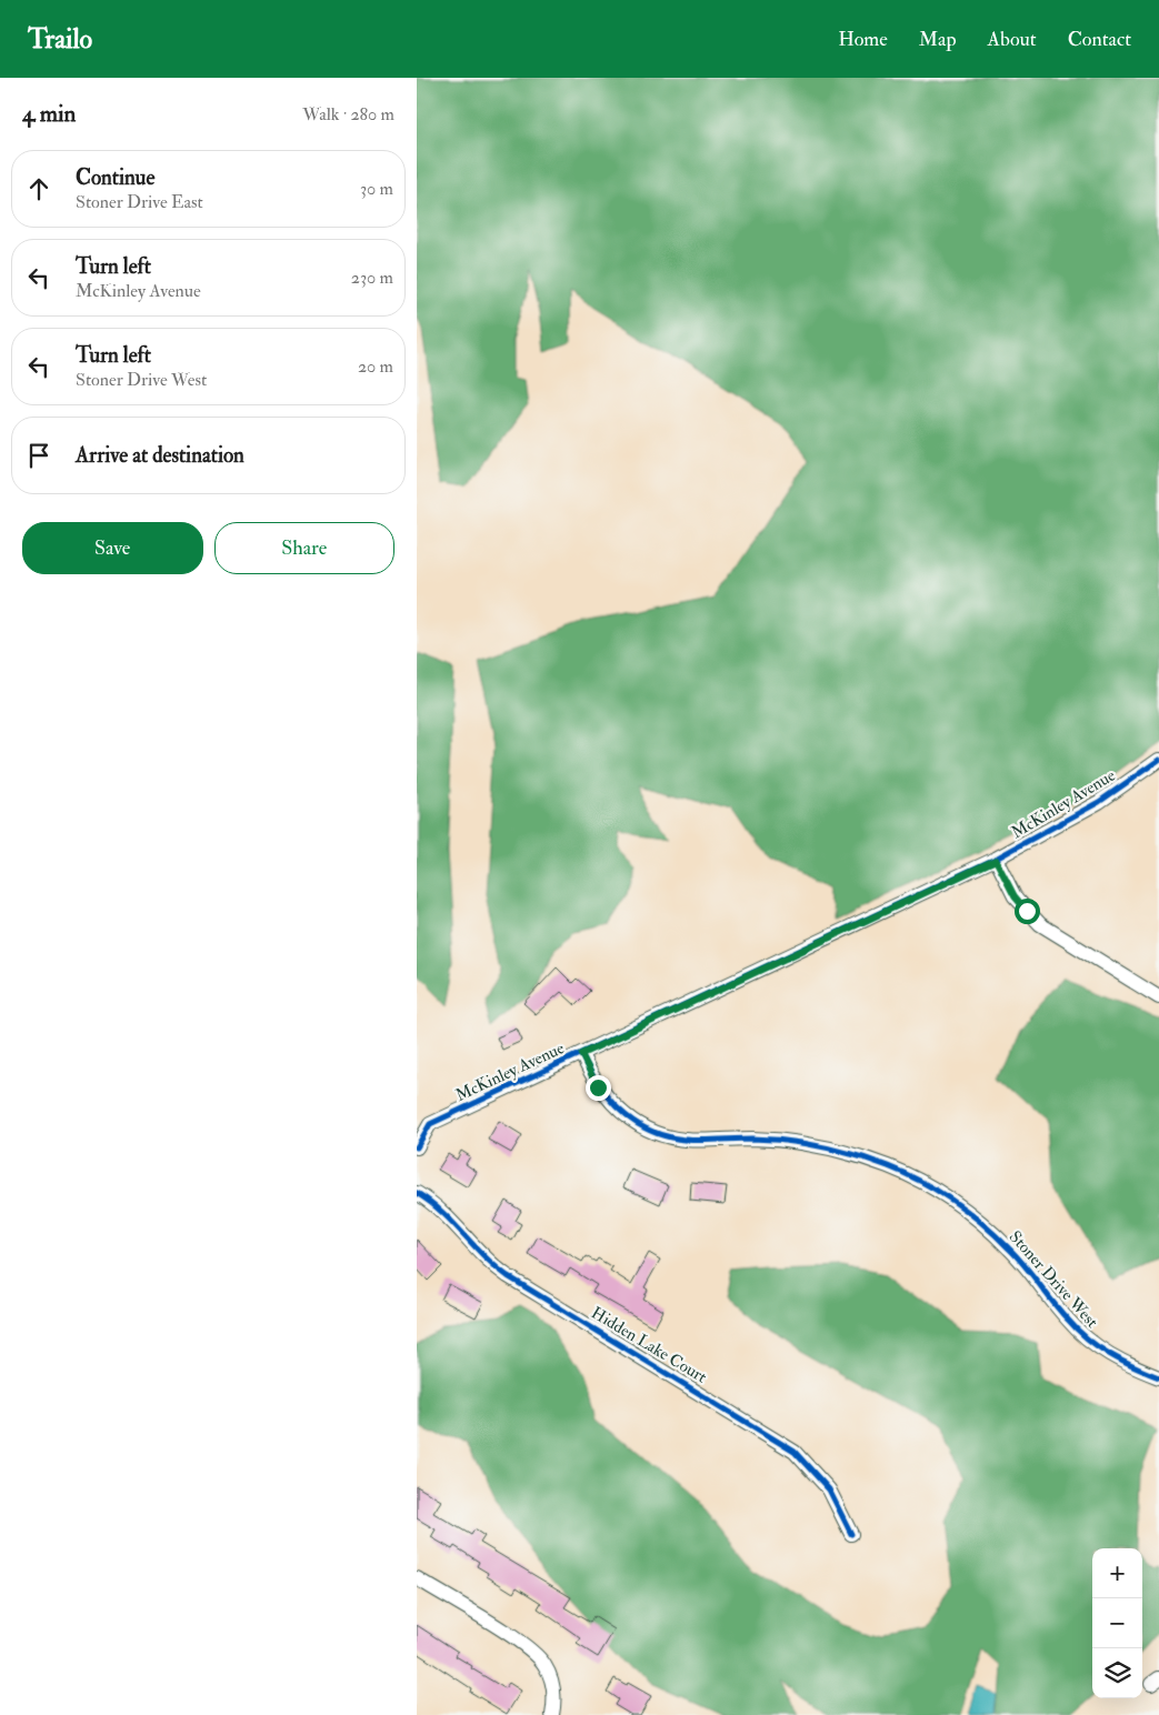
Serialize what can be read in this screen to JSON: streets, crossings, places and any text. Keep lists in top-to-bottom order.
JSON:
{
  "streets": {
    "street": ["McKinley Avenue", "Stoner Drive West", "Hidden Lake Court"]
  },
  "crossings": [
    ["McKinley Avenue", "Stoner Drive West"]
  ],
  "page": {
    "header": "Trailo",
    "nav": [
      "Home",
      "Map",
      "About",
      "Contact"
    ],
    "heading": ["4 min", "Walk · 280 m"],
    "list": [
      ["Continue", "Stoner Drive East", "30 m"],
      ["Turn left", "McKinley Avenue", "230 m"],
      ["Turn left", "Stoner Drive West", "20 m"],
      "Arrive at destination"
    ],
    "buttons": ["Save", "Share"],
    "map_buttons": ["+", "−"]
  }
}
